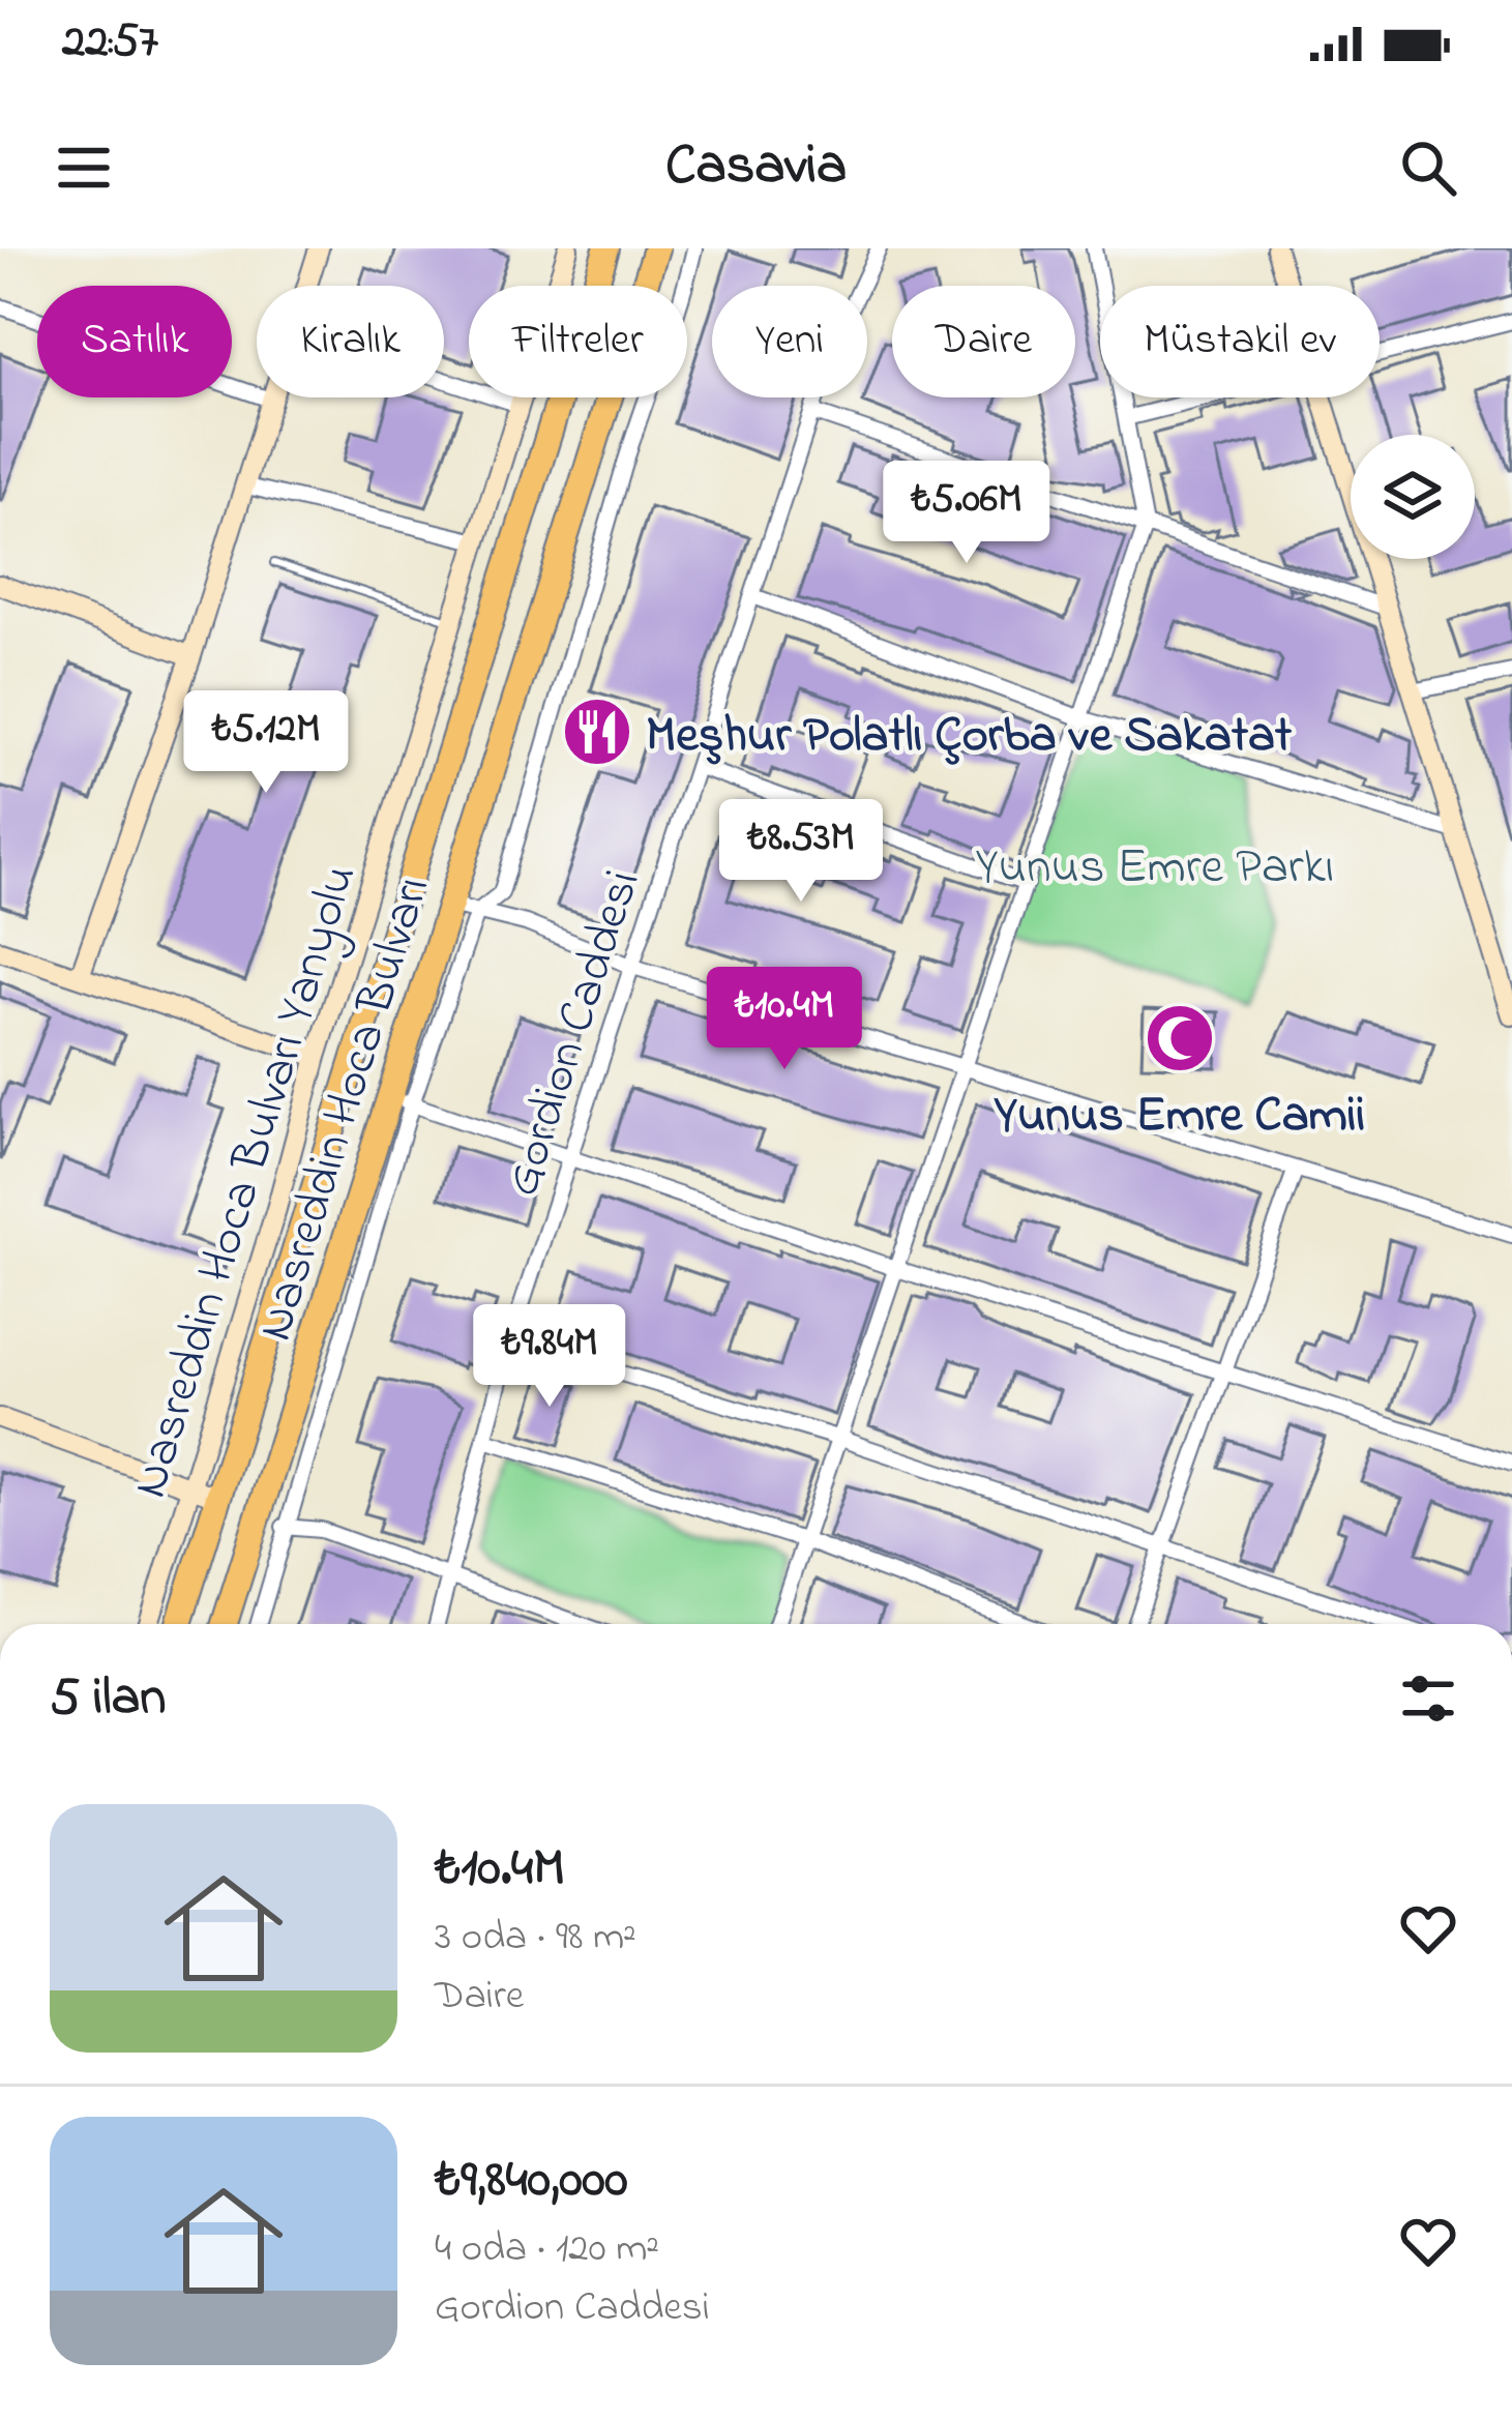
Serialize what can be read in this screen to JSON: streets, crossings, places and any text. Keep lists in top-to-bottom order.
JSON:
{
  "streets": {
    "highway": ["Nasreddin Hoca Bulvarı"],
    "street": ["Gordion Caddesi", "Nasreddin Hoca Bulvarı Yanyolu"]
  },
  "parks": ["Yunus Emre Parkı"],
  "places": {
    "restaurant": ["Meşhur Polatlı Çorba ve Sakatat"],
    "mosque": ["Yunus Emre Camii"]
  },
  "page": {
    "status": "22:57",
    "header": "Casavia",
    "chip": [
      "Satılık",
      "Kiralık",
      "Filtreler",
      "Yeni",
      "Daire",
      "Müstakil ev"
    ],
    "price": [
      "₺5.06M",
      "₺5.12M",
      "₺8.53M",
      "₺10.4M",
      "₺9.84M"
    ],
    "heading": "5 ilan",
    "list": [
      {
        "name": "₺10.4M",
        "note": "3 oda · 98 m² · Daire"
      },
      {
        "name": "₺9,840,000",
        "note": "4 oda · 120 m² · Gordion Caddesi"
      }
    ]
  }
}
